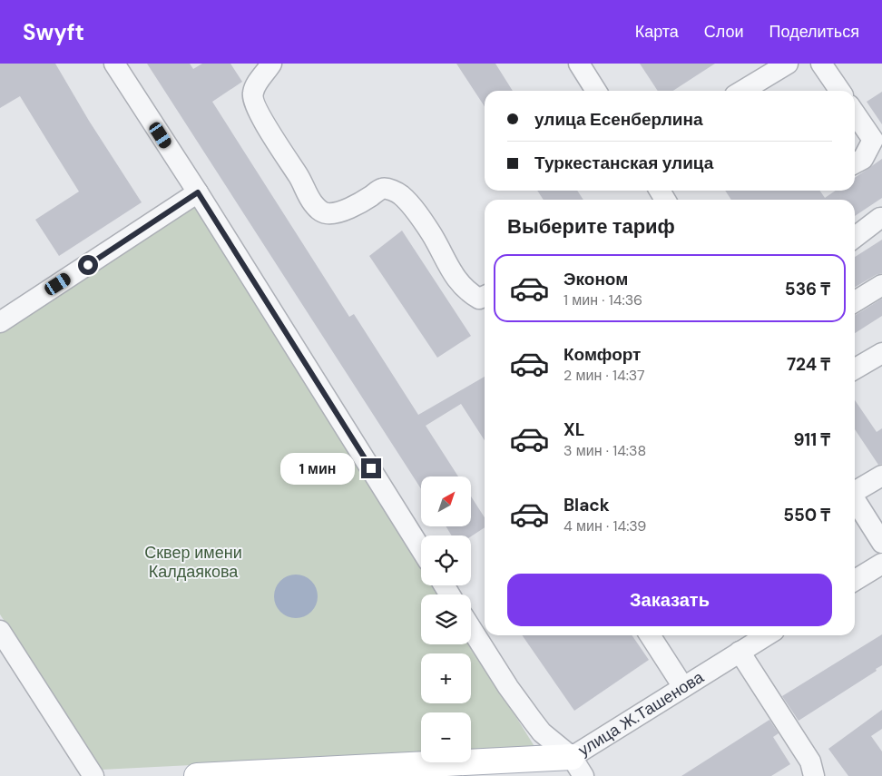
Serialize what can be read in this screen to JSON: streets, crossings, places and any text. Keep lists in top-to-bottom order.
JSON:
{
  "streets": {
    "main road": ["улица Ж.Ташенова"]
  },
  "parks": ["Сквер имени Калдаякова"],
  "north": "top right",
  "page": {
    "header": "Swyft",
    "nav": ["Карта", "Слои", "Поделиться"],
    "banner": ["улица Есенберлина", "Туркестанская улица"],
    "heading": "Выберите тариф",
    "list": [
      {
        "name": "Эконом",
        "note": "1 мин · 14:36",
        "value": "536 ₸"
      },
      {
        "name": "Комфорт",
        "note": "2 мин · 14:37",
        "value": "724 ₸"
      },
      {
        "name": "XL",
        "note": "3 мин · 14:38",
        "value": "911 ₸"
      },
      {
        "name": "Black",
        "note": "4 мин · 14:39",
        "value": "550 ₸"
      }
    ],
    "bubble": "1 мин",
    "map_buttons": ["+", "−"],
    "buttons": "Заказать"
  }
}
